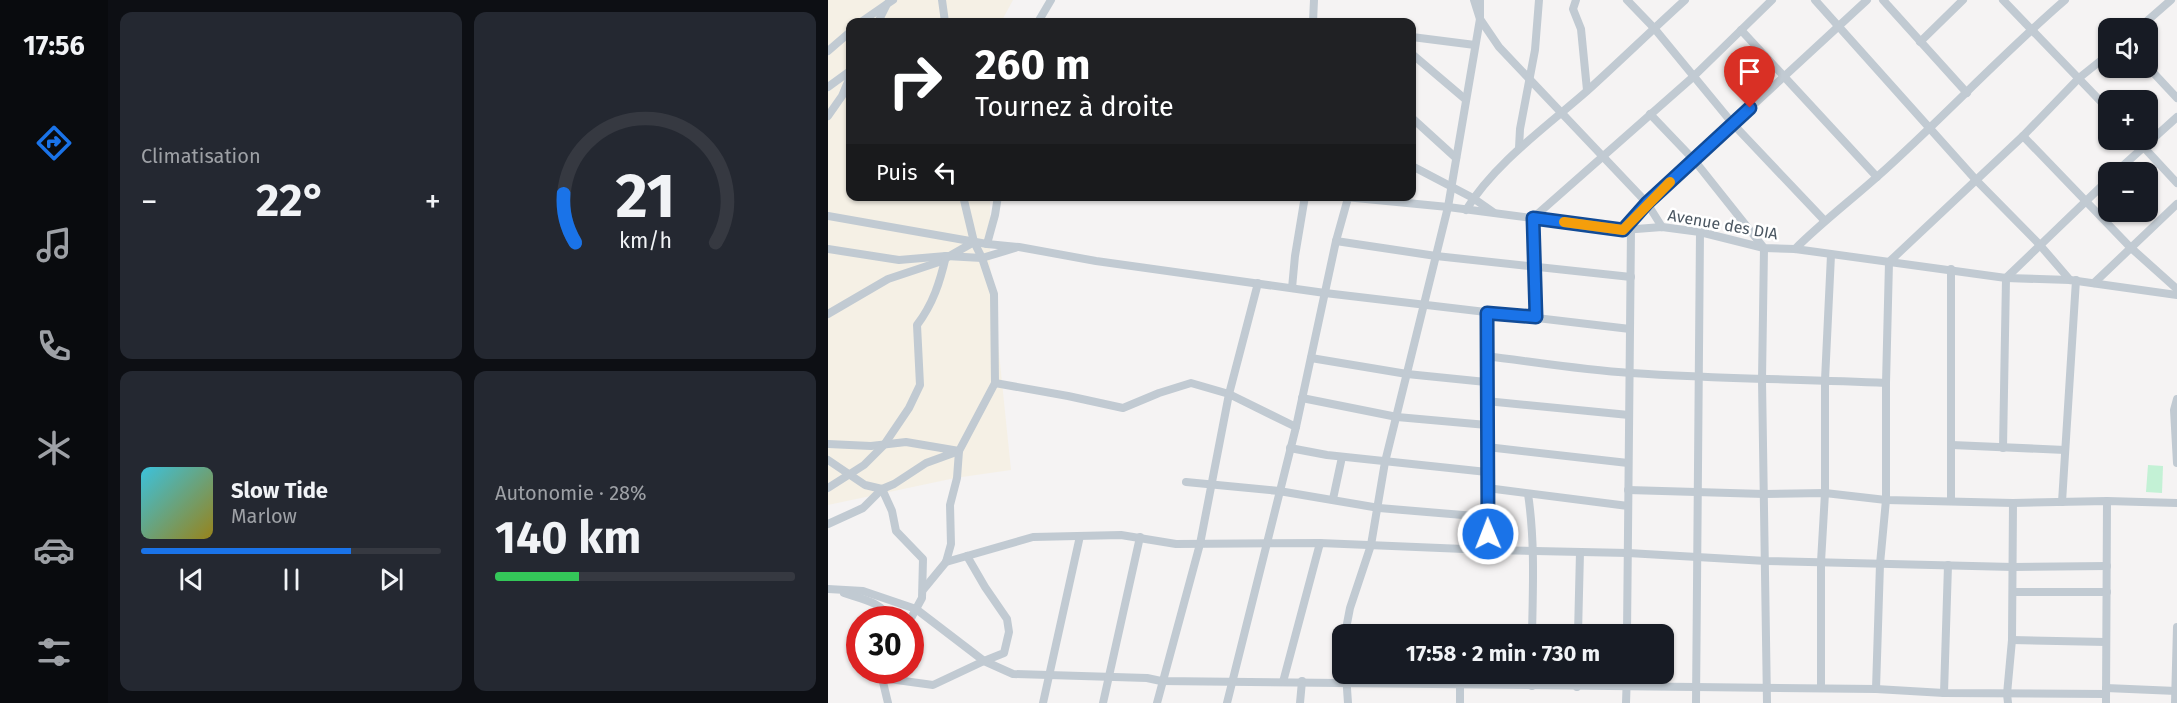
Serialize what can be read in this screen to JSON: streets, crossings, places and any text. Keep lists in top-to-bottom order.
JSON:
{
  "streets": {
    "street": ["Avenue des DIA"]
  },
  "page": {
    "tabs": "17:56",
    "tile": [
      "Climatisation",
      ["Autonomie · 28%", "140 km"]
    ],
    "map_buttons": ["+", "−"],
    "turn": ["260 m", "Tournez à droite"],
    "then": "Puis",
    "heat": ["−", "22°", "+"],
    "song": ["Slow Tide", "Marlow"],
    "limit": "30",
    "trip": "17:58 · 2 min · 730 m",
    "gauge": ["21", "km/h"]
  }
}
